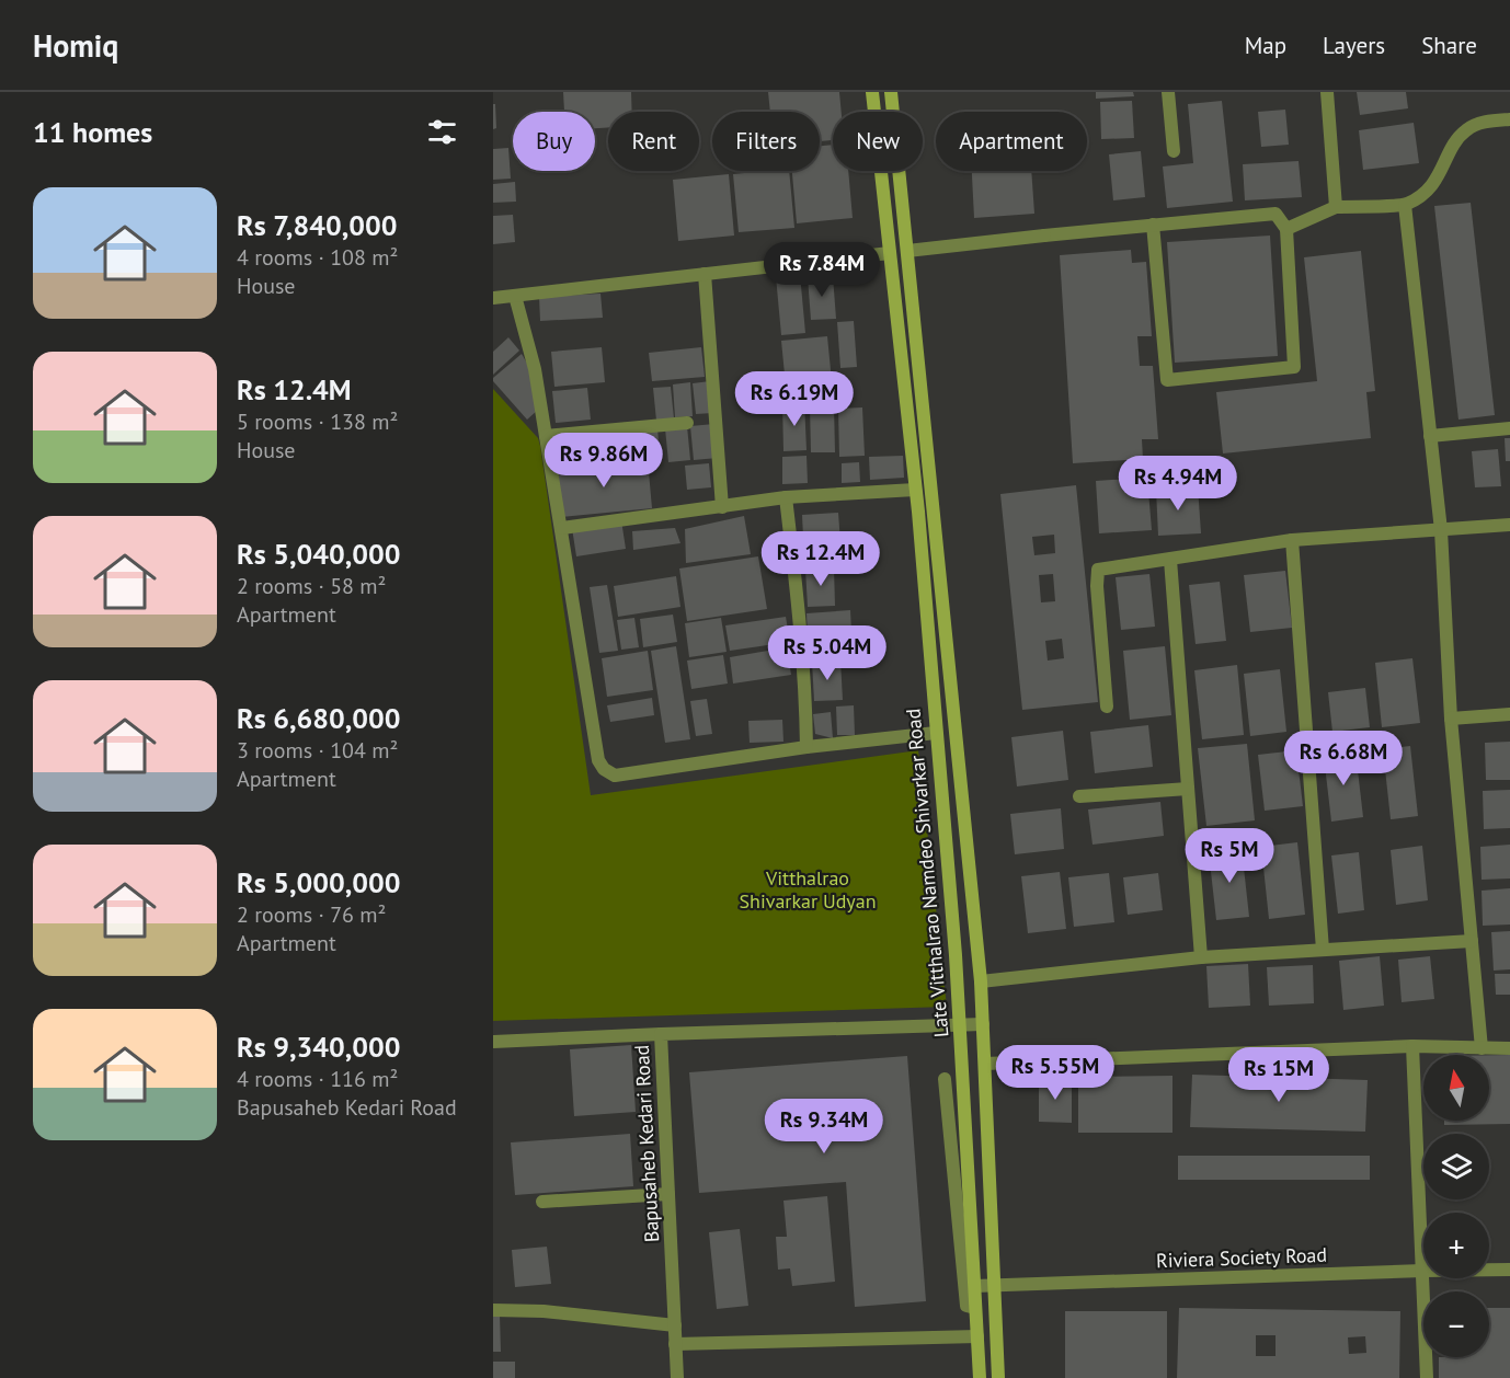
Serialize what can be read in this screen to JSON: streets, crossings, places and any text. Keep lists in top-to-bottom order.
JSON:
{
  "streets": {
    "main road": ["Late Vitthalrao Namdeo Shivarkar Road"],
    "street": ["Bapusaheb Kedari Road", "Riviera Society Road"]
  },
  "crossings": [
    ["Late Vitthalrao Namdeo Shivarkar Road", "Bapusaheb Kedari Road"],
    ["Late Vitthalrao Namdeo Shivarkar Road", "Riviera Society Road"]
  ],
  "parks": ["Vitthalrao Shivarkar Udyan"],
  "north": "top",
  "page": {
    "header": "Homiq",
    "nav": ["Map", "Layers", "Share"],
    "heading": "11 homes",
    "chip": [
      "Buy",
      "Rent",
      "Filters",
      "New",
      "Apartment"
    ],
    "list": [
      {
        "name": "Rs 7,840,000",
        "note": "4 rooms · 108 m² · House"
      },
      {
        "name": "Rs 12.4M",
        "note": "5 rooms · 138 m² · House"
      },
      {
        "name": "Rs 5,040,000",
        "note": "2 rooms · 58 m² · Apartment"
      },
      {
        "name": "Rs 6,680,000",
        "note": "3 rooms · 104 m² · Apartment"
      },
      {
        "name": "Rs 5,000,000",
        "note": "2 rooms · 76 m² · Apartment"
      },
      {
        "name": "Rs 9,340,000",
        "note": "4 rooms · 116 m² · Bapusaheb Kedari Road"
      }
    ],
    "price": [
      "Rs 7.84M",
      "Rs 6.19M",
      "Rs 9.86M",
      "Rs 4.94M",
      "Rs 12.4M",
      "Rs 5.04M",
      "Rs 6.68M",
      "Rs 5M",
      "Rs 5.55M",
      "Rs 15M",
      "Rs 9.34M"
    ],
    "map_buttons": ["+", "−"]
  }
}
